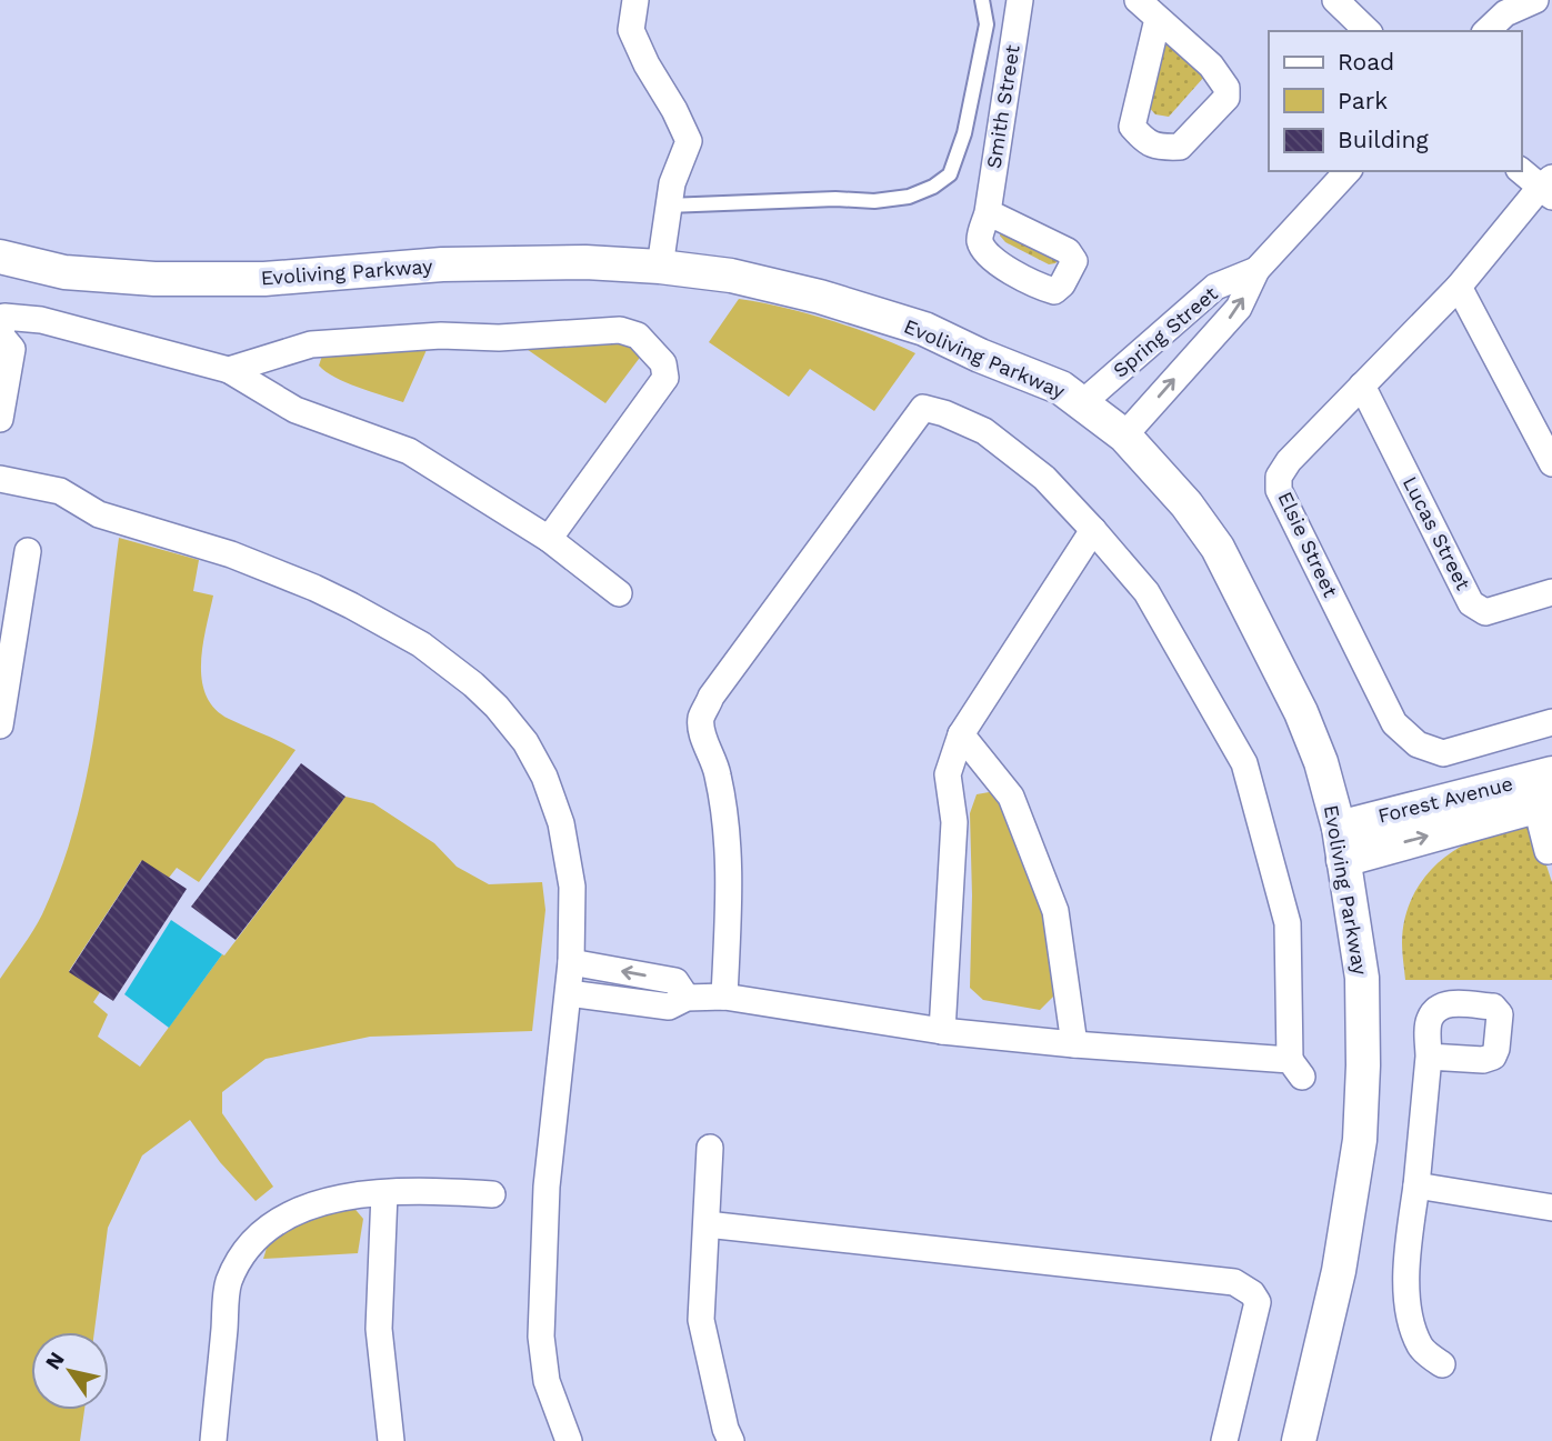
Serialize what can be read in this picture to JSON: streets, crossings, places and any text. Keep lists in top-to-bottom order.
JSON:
{
  "streets": {
    "street": [
      "Smith Street",
      "Evoliving Parkway",
      "Spring Street",
      "Lucas Street",
      "Elsie Street",
      "Forest Avenue"
    ]
  },
  "crossings": [
    ["Evoliving Parkway", "Spring Street"],
    ["Evoliving Parkway", "Forest Avenue"],
    ["Lucas Street", "Elsie Street"]
  ],
  "legend": ["Road", "Park", "Building"],
  "north": "top left"
}
